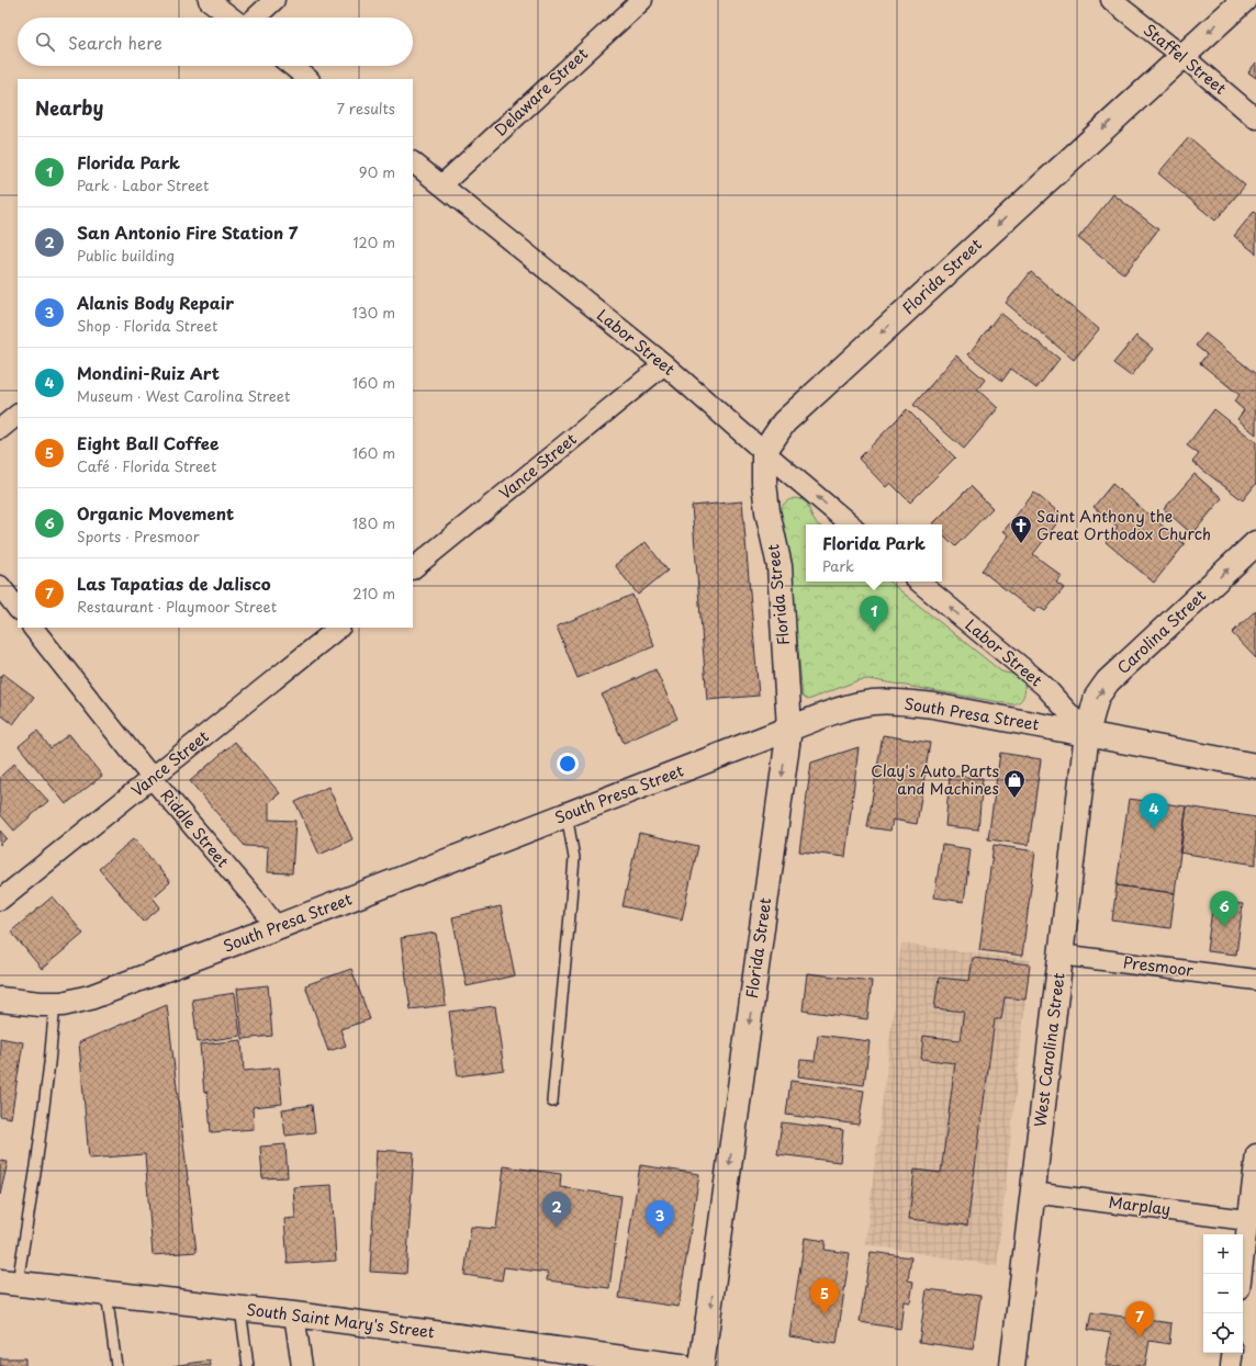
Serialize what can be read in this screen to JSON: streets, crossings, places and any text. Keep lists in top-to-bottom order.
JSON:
{
  "streets": {
    "street": [
      "Staffel Street",
      "Delaware Street",
      "Florida Street",
      "Labor Street",
      "Vance Street",
      "Carolina Street",
      "South Presa Street",
      "Riddle Street",
      "Presmoor",
      "West Carolina Street",
      "Marplay",
      "South Saint Mary's Street"
    ]
  },
  "crossings": [
    ["Staffel Street", "Florida Street"],
    ["Delaware Street", "Labor Street"],
    ["Florida Street", "Labor Street"],
    ["Florida Street", "South Presa Street"],
    ["Labor Street", "Vance Street"],
    ["Labor Street", "Carolina Street"],
    ["Labor Street", "South Presa Street"],
    ["Labor Street", "West Carolina Street"],
    ["Vance Street", "Riddle Street"],
    ["Carolina Street", "South Presa Street"],
    ["Carolina Street", "West Carolina Street"],
    ["South Presa Street", "Riddle Street"],
    ["South Presa Street", "West Carolina Street"],
    ["Presmoor", "West Carolina Street"],
    ["West Carolina Street", "Marplay"]
  ],
  "one_way": ["Florida Street", "Labor Street", "Carolina Street"],
  "places": {
    "church": ["Saint Anthony the Great Orthodox Church"],
    "shop": ["Clay's Auto Parts and Machines"]
  },
  "page": {
    "search": "Search here",
    "heading": ["Nearby", "7 results"],
    "list": [
      {
        "mark": "1",
        "name": "Florida Park",
        "note": "Park · Labor Street",
        "value": "90 m"
      },
      {
        "mark": "2",
        "name": "San Antonio Fire Station 7",
        "note": "Public building",
        "value": "120 m"
      },
      {
        "mark": "3",
        "name": "Alanis Body Repair",
        "note": "Shop · Florida Street",
        "value": "130 m"
      },
      {
        "mark": "4",
        "name": "Mondini-Ruiz Art",
        "note": "Museum · West Carolina Street",
        "value": "160 m"
      },
      {
        "mark": "5",
        "name": "Eight Ball Coffee",
        "note": "Café · Florida Street",
        "value": "160 m"
      },
      {
        "mark": "6",
        "name": "Organic Movement",
        "note": "Sports · Presmoor",
        "value": "180 m"
      },
      {
        "mark": "7",
        "name": "Las Tapatias de Jalisco",
        "note": "Restaurant · Playmoor Street",
        "value": "210 m"
      }
    ],
    "popup": ["Florida Park", "Park"],
    "pins": [
      "1",
      "4",
      "6",
      "2",
      "3",
      "5",
      "7"
    ],
    "map_buttons": ["+", "−"]
  }
}
